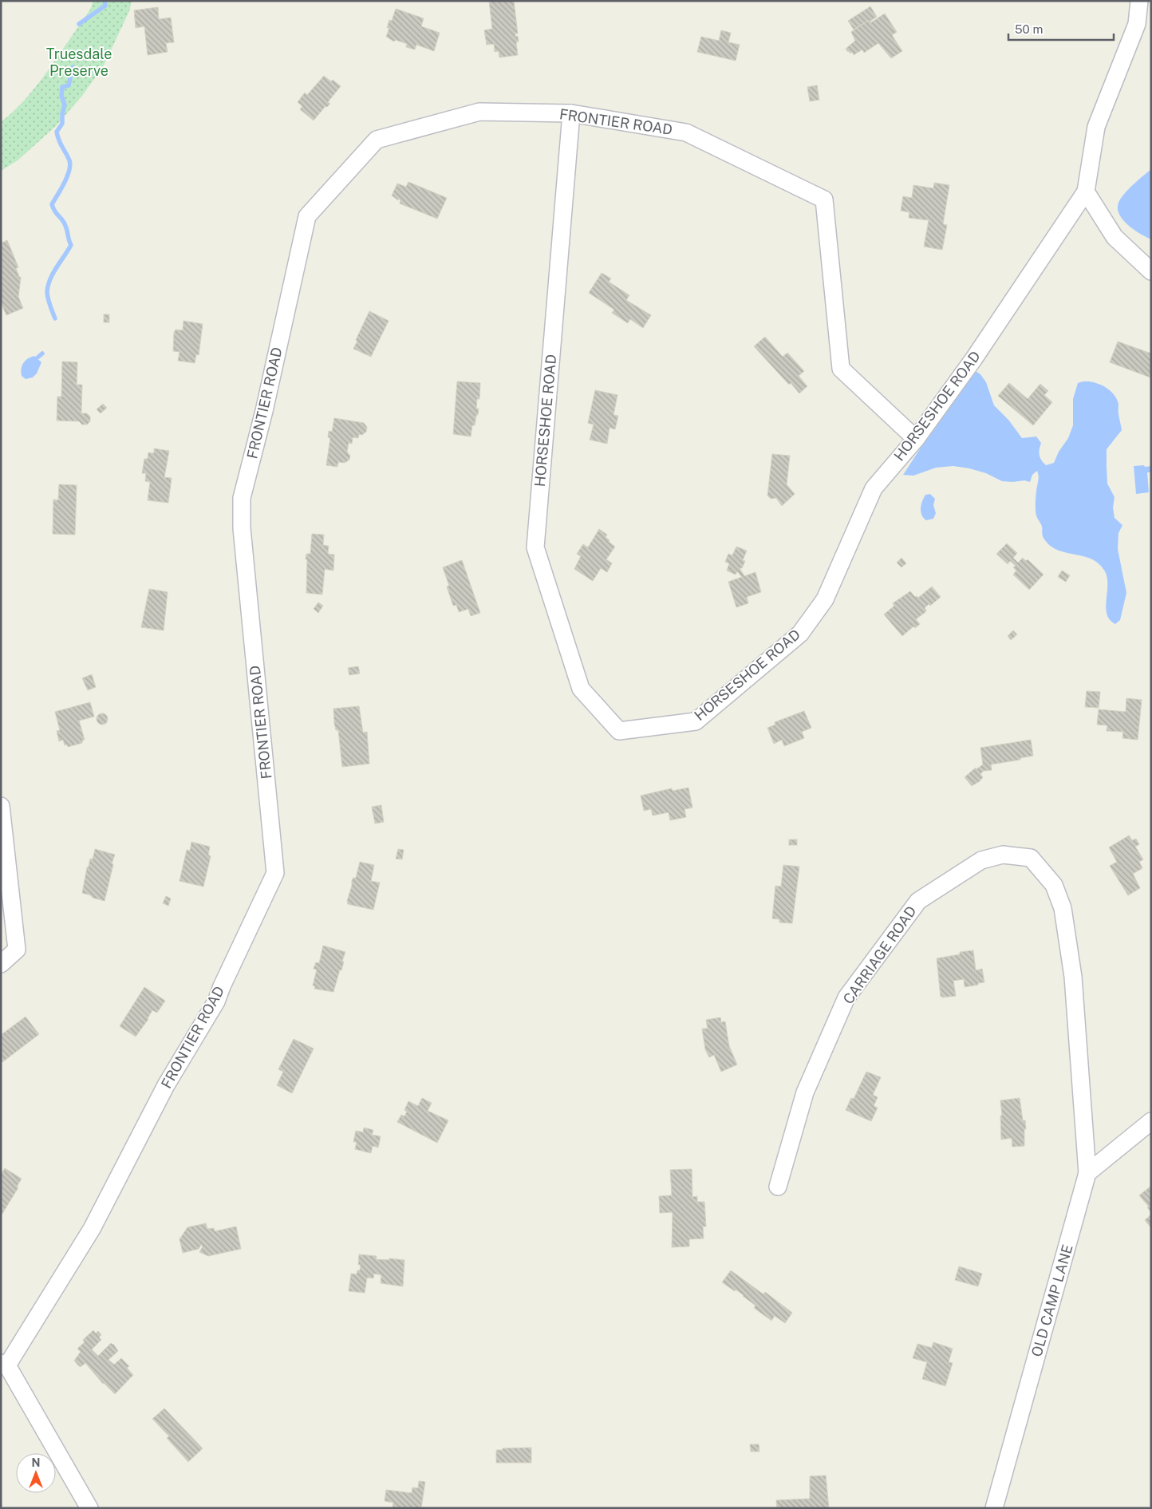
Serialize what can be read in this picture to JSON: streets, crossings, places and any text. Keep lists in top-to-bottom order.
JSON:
{
  "streets": {
    "street": [
      "FRONTIER ROAD",
      "HORSESHOE ROAD",
      "CARRIAGE ROAD",
      "OLD CAMP LANE"
    ]
  },
  "crossings": [
    ["FRONTIER ROAD", "HORSESHOE ROAD"],
    ["CARRIAGE ROAD", "OLD CAMP LANE"]
  ],
  "parks": ["Truesdale Preserve"],
  "scale_bar": "50 m",
  "north": "top"
}
